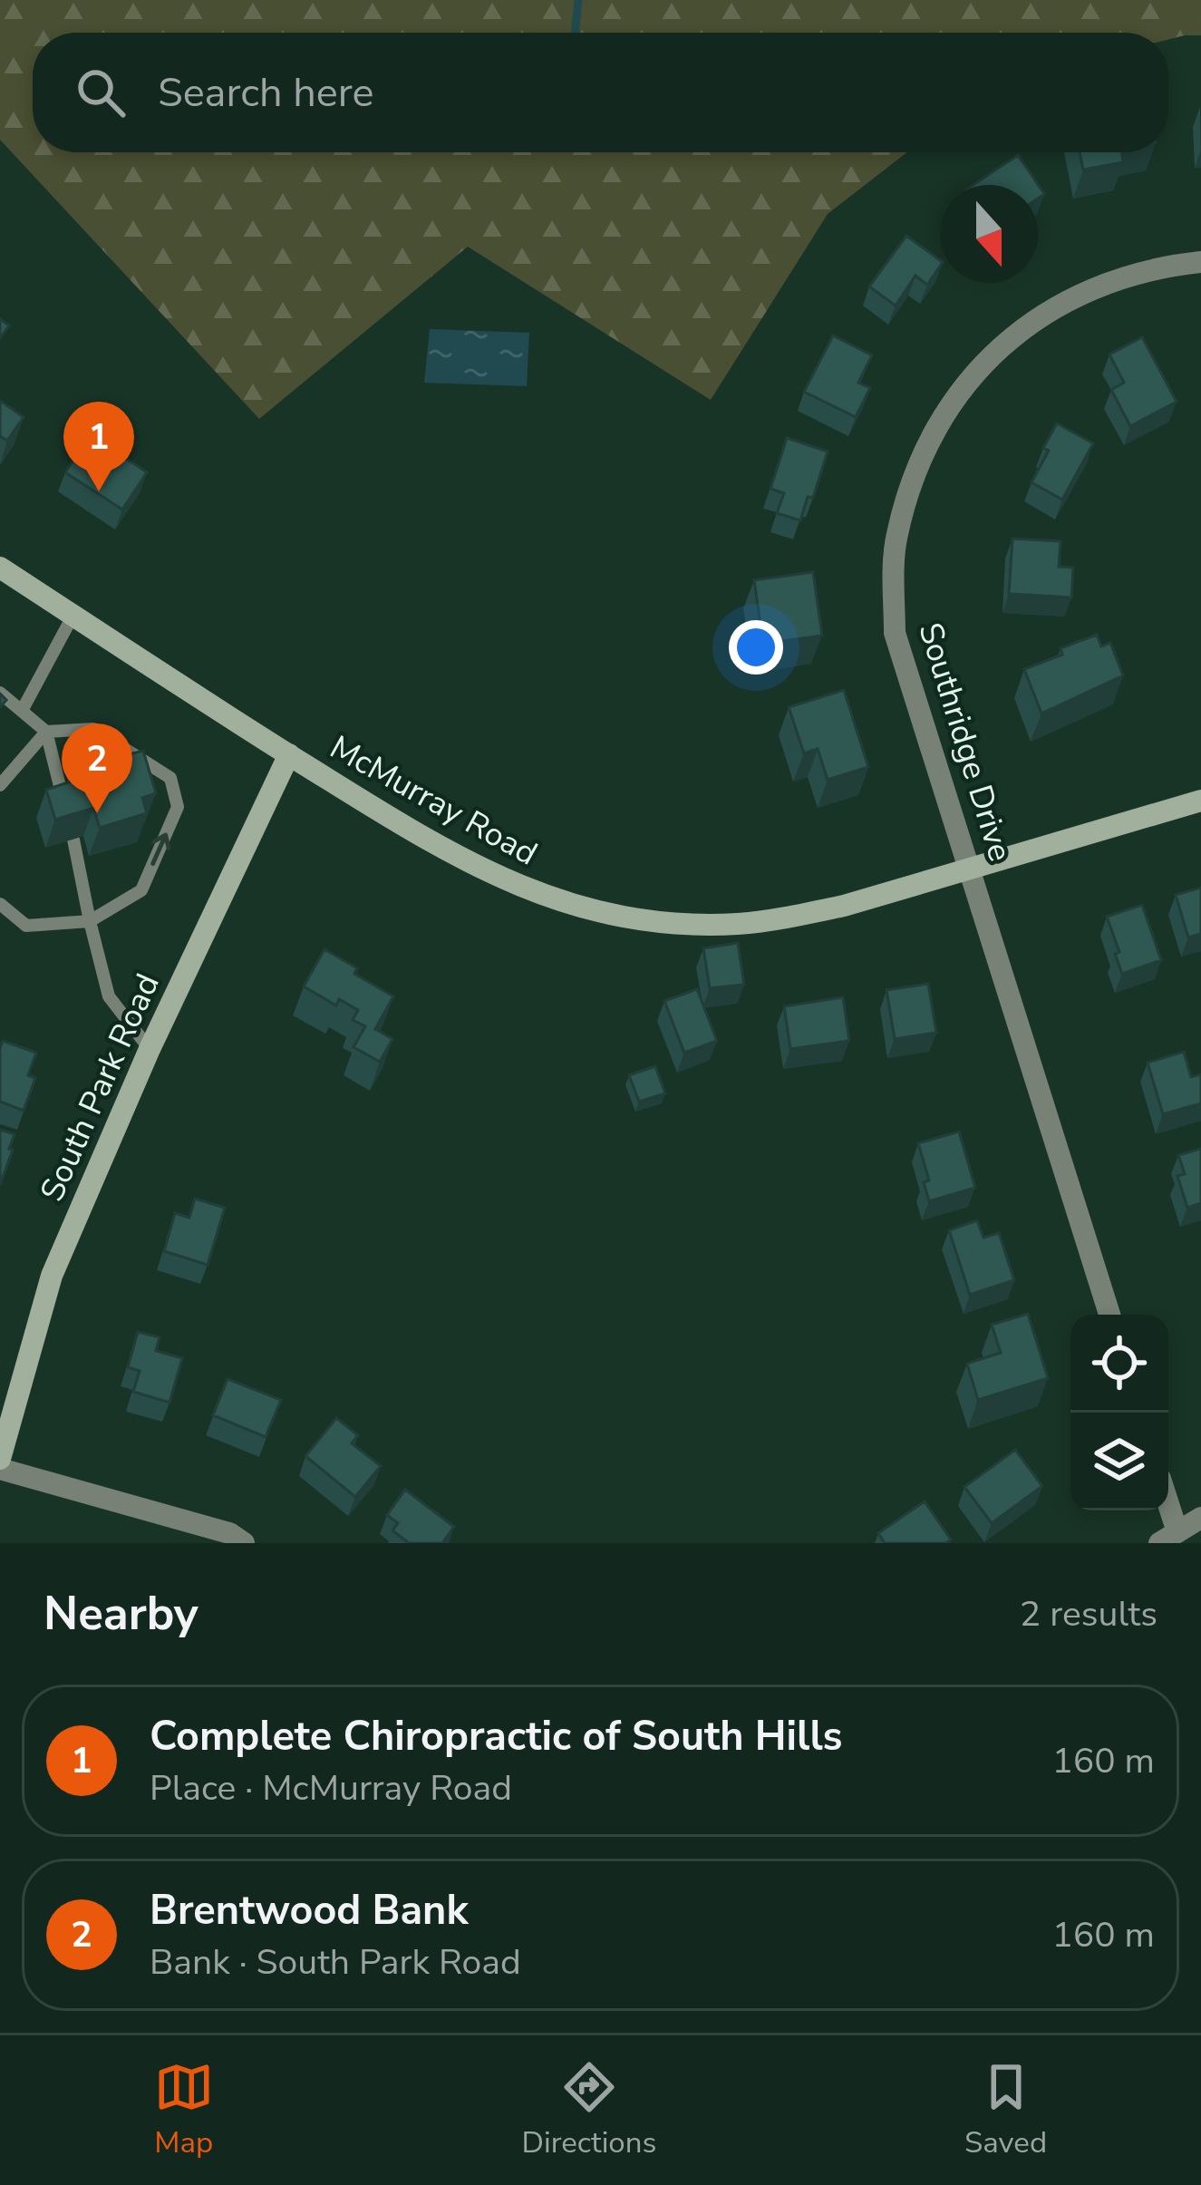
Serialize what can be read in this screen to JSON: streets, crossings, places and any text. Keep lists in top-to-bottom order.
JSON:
{
  "streets": {
    "main road": ["McMurray Road", "South Park Road"],
    "street": ["Southridge Drive"]
  },
  "crossings": [
    ["Southridge Drive", "McMurray Road"],
    ["McMurray Road", "South Park Road"]
  ],
  "north": "bottom",
  "page": {
    "search": "Search here",
    "pins": ["1", "2"],
    "heading": ["Nearby", "2 results"],
    "list": [
      {
        "mark": "1",
        "name": "Complete Chiropractic of South Hills",
        "note": "Place · McMurray Road",
        "value": "160 m"
      },
      {
        "mark": "2",
        "name": "Brentwood Bank",
        "note": "Bank · South Park Road",
        "value": "160 m"
      }
    ],
    "nav": ["Map", "Directions", "Saved"]
  }
}
